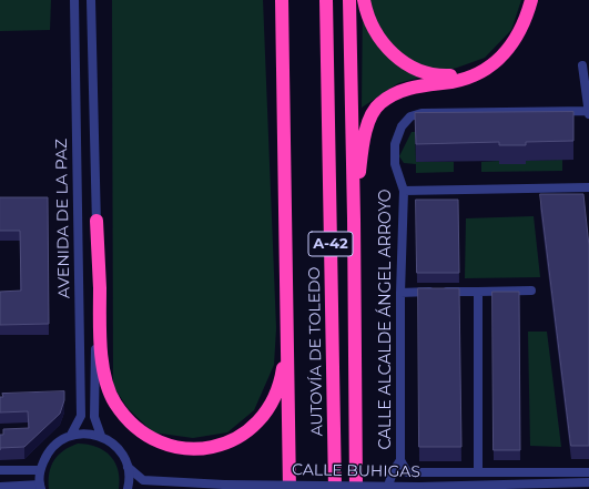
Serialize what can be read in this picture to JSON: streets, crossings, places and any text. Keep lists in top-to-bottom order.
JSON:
{
  "streets": {
    "highway": ["A-42", "AUTOVÍA DE TOLEDO"],
    "street": ["AVENIDA DE LA PAZ", "CALLE ALCALDE ÁNGEL ARROYO", "CALLE BUHIGAS"]
  }
}
